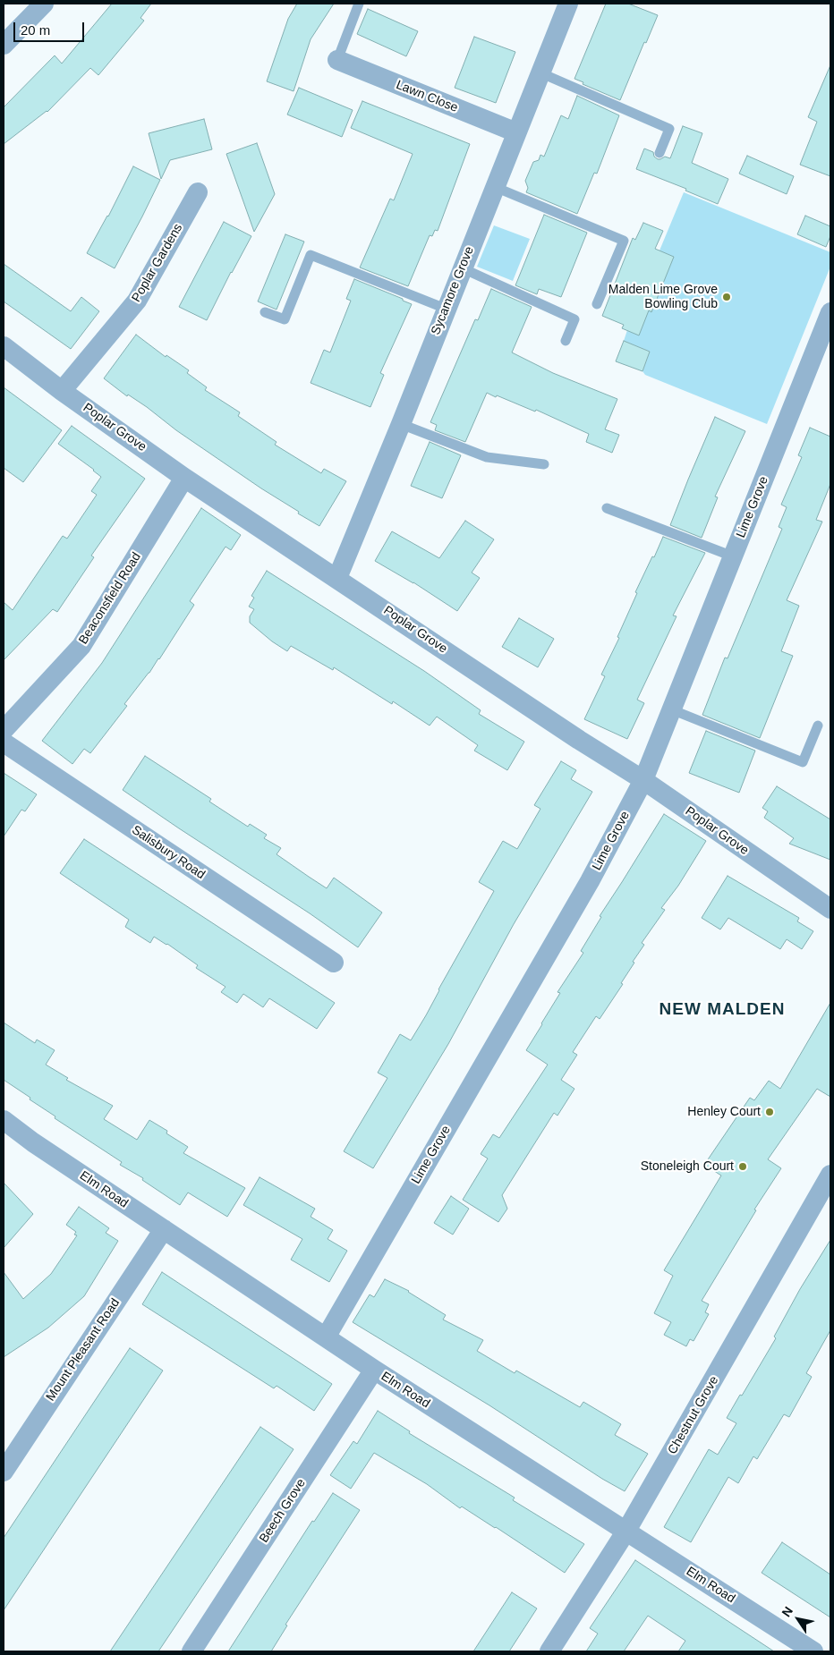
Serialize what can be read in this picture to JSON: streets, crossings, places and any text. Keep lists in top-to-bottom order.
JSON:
{
  "streets": {
    "street": [
      "Lawn Close",
      "Poplar Gardens",
      "Sycamore Grove",
      "Poplar Grove",
      "Lime Grove",
      "Beaconsfield Road",
      "Salisbury Road",
      "Elm Road",
      "Mount Pleasant Road",
      "Chestnut Grove",
      "Beech Grove"
    ]
  },
  "crossings": [
    ["Lawn Close", "Sycamore Grove"],
    ["Poplar Gardens", "Poplar Grove"],
    ["Sycamore Grove", "Poplar Grove"],
    ["Poplar Grove", "Lime Grove"],
    ["Poplar Grove", "Beaconsfield Road"],
    ["Lime Grove", "Elm Road"],
    ["Elm Road", "Mount Pleasant Road"],
    ["Elm Road", "Chestnut Grove"],
    ["Elm Road", "Beech Grove"]
  ],
  "districts": ["NEW MALDEN"],
  "places": ["Malden Lime Grove Bowling Club", "Henley Court", "Stoneleigh Court"],
  "scale_bar": "20 m",
  "north": "top left"
}
